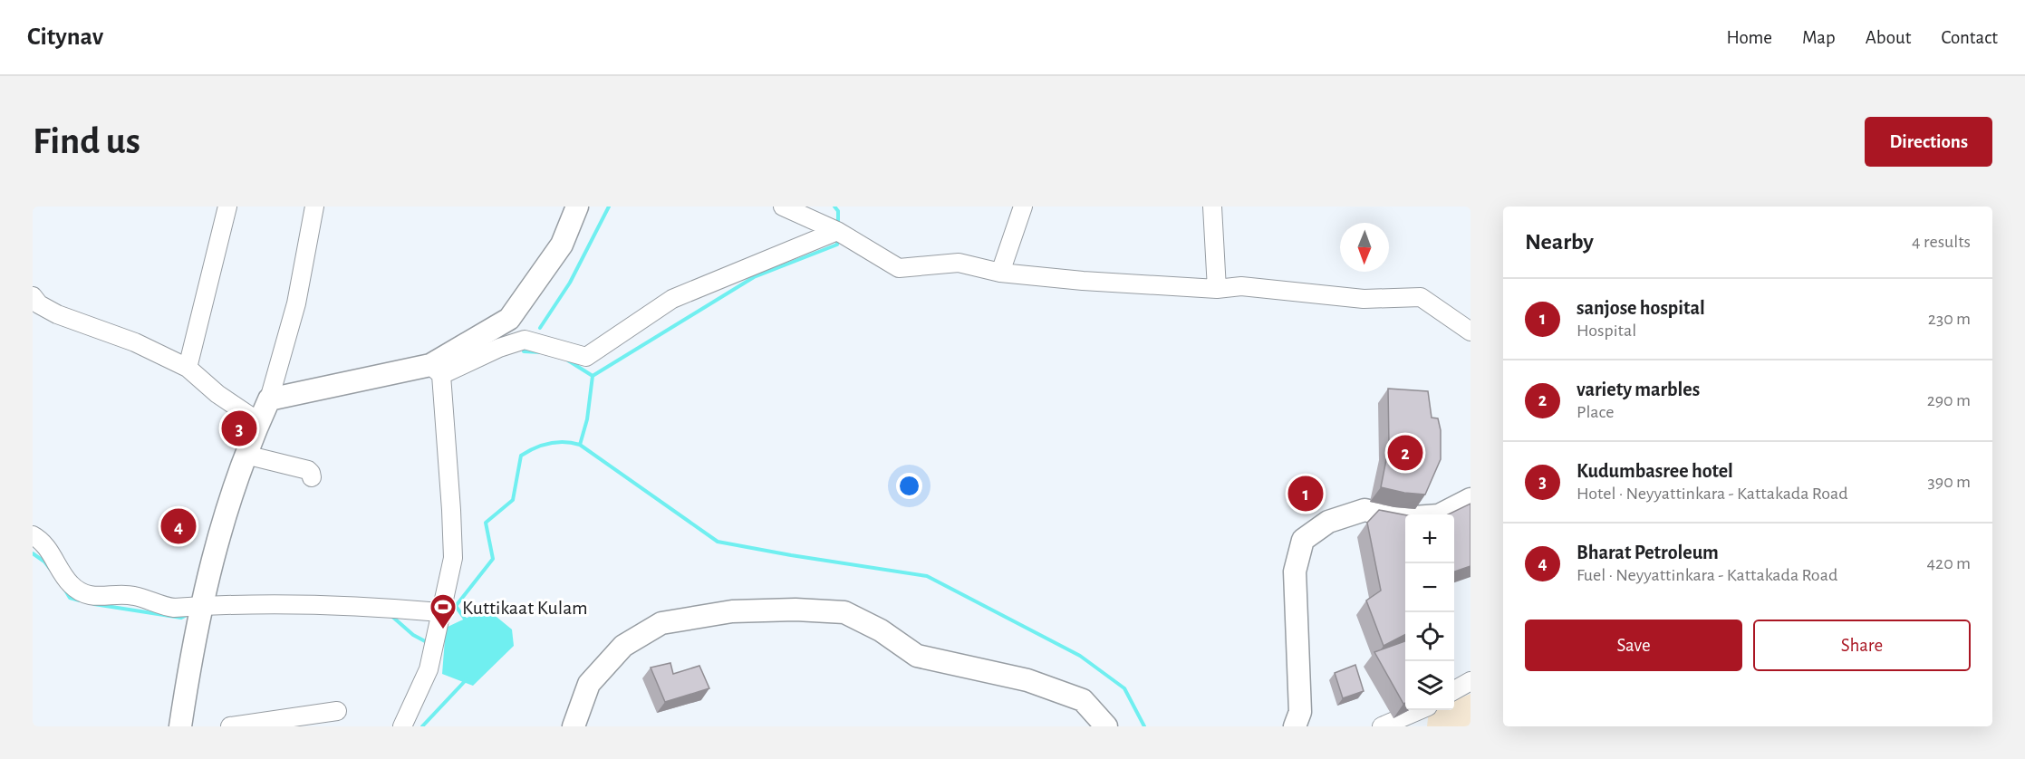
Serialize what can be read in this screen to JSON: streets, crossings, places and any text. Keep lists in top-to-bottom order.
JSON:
{
  "places": {
    "sports": ["Kuttikaat Kulam"]
  },
  "north": "bottom",
  "page": {
    "header": "Citynav",
    "nav": [
      "Home",
      "Map",
      "About",
      "Contact"
    ],
    "buttons": [
      "Directions",
      ["Save", "Share"]
    ],
    "title": "Find us",
    "heading": ["Nearby", "4 results"],
    "list": [
      {
        "mark": "1",
        "name": "sanjose hospital",
        "note": "Hospital",
        "value": "230 m"
      },
      {
        "mark": "2",
        "name": "variety marbles",
        "note": "Place",
        "value": "290 m"
      },
      {
        "mark": "3",
        "name": "Kudumbasree hotel",
        "note": "Hotel · Neyyattinkara - Kattakada Road",
        "value": "390 m"
      },
      {
        "mark": "4",
        "name": "Bharat Petroleum",
        "note": "Fuel · Neyyattinkara - Kattakada Road",
        "value": "420 m"
      }
    ],
    "pins": [
      "3",
      "2",
      "1",
      "4"
    ],
    "map_buttons": ["+", "−"]
  }
}
